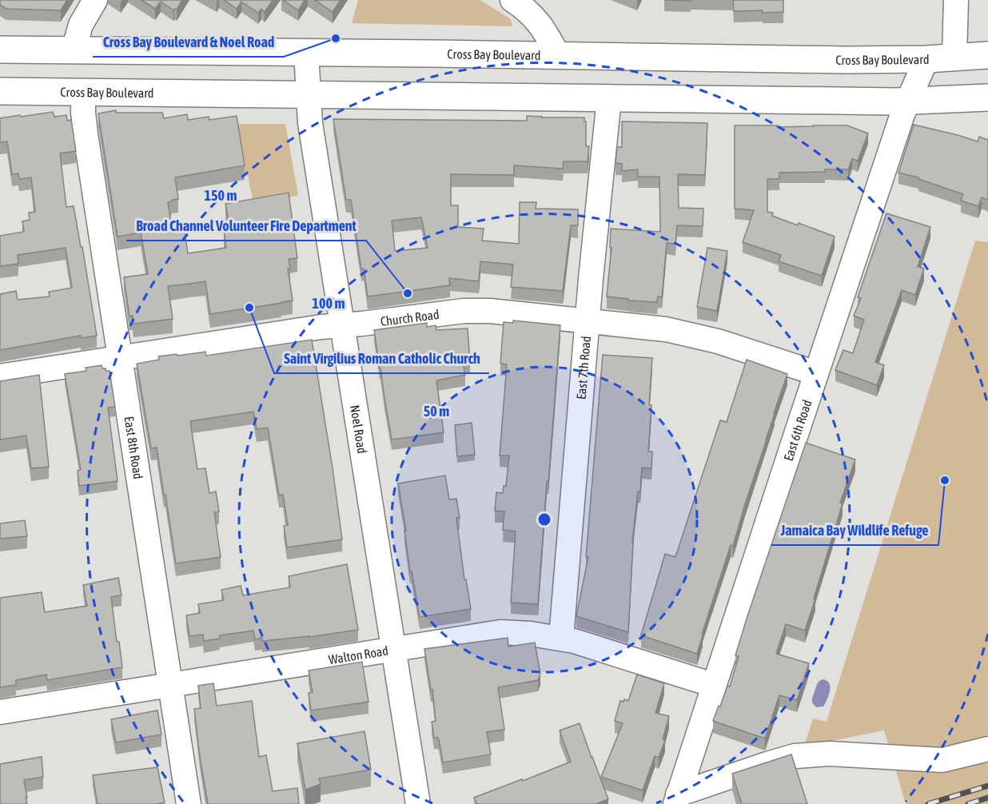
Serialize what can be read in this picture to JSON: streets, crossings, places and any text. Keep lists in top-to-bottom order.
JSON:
{
  "streets": {
    "main road": ["Cross Bay Boulevard"],
    "street": [
      "Church Road",
      "East 7th Road",
      "Noel Road",
      "East 6th Road",
      "East 8th Road",
      "Walton Road"
    ]
  },
  "crossings": [
    ["Cross Bay Boulevard", "East 7th Road"],
    ["Cross Bay Boulevard", "Noel Road"],
    ["Cross Bay Boulevard", "East 6th Road"],
    ["Cross Bay Boulevard", "East 8th Road"],
    ["Church Road", "East 7th Road"],
    ["Church Road", "Noel Road"],
    ["Church Road", "East 6th Road"],
    ["Church Road", "East 8th Road"],
    ["East 7th Road", "Walton Road"],
    ["Noel Road", "Walton Road"],
    ["East 6th Road", "Walton Road"],
    ["East 8th Road", "Walton Road"]
  ],
  "places": [
    "Cross Bay Boulevard & Noel Road",
    "Broad Channel Volunteer Fire Department",
    "Saint Virgilius Roman Catholic Church",
    "Jamaica Bay Wildlife Refuge"
  ],
  "rings": ["150 m", "100 m", "50 m"]
}
